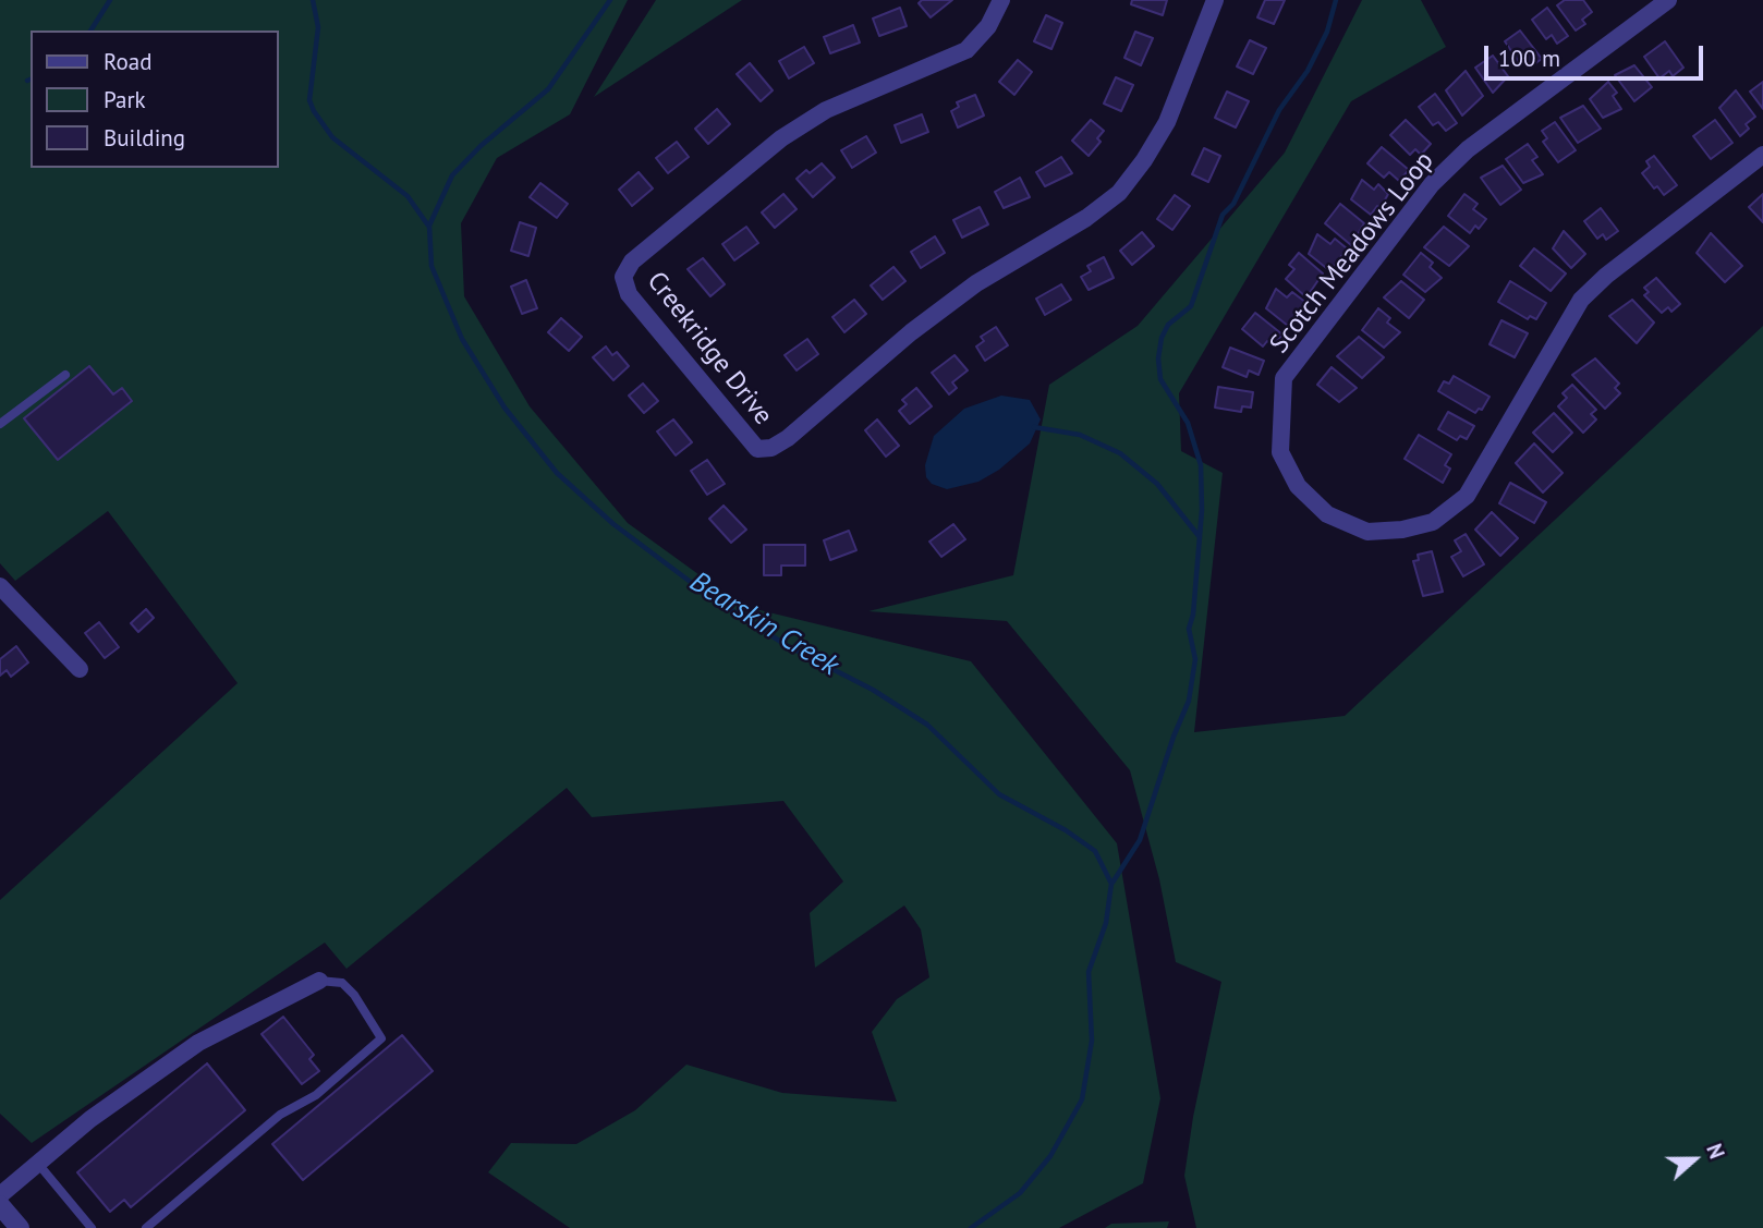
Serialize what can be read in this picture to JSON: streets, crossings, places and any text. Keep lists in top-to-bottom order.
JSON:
{
  "streets": {
    "street": ["Scotch Meadows Loop", "Creekridge Drive"]
  },
  "water": ["Bearskin Creek"],
  "legend": ["Road", "Park", "Building"],
  "scale_bar": "100 m",
  "north": "right"
}
